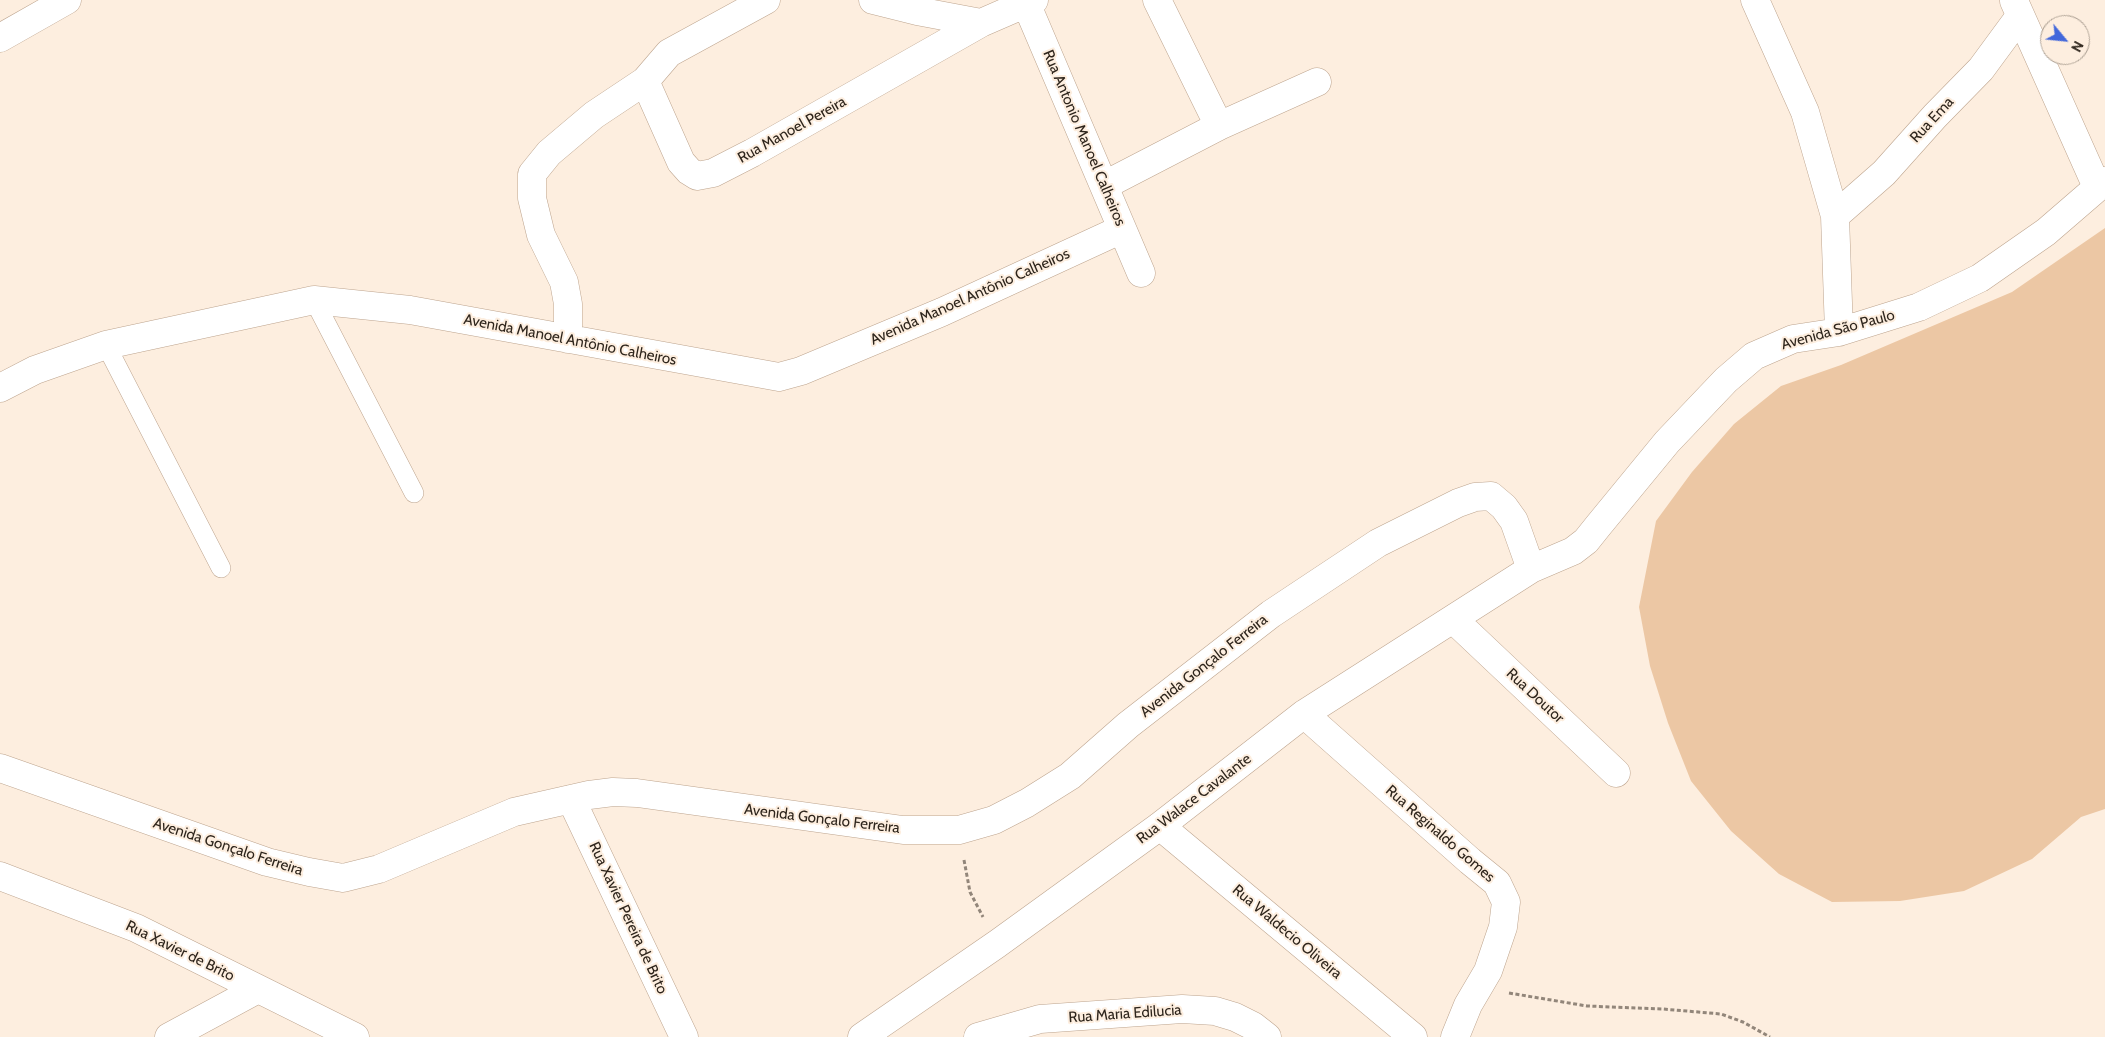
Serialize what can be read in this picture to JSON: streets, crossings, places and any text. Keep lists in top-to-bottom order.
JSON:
{
  "streets": {
    "street": [
      "Rua Ema",
      "Rua Manoel Pereira",
      "Rua Antonio Manoel Calheiros",
      "Avenida Manoel Antônio Calheiros",
      "Avenida São Paulo",
      "Avenida Gonçalo Ferreira",
      "Rua Doutor",
      "Rua Walace Cavalante",
      "Rua Reginaldo Gomes",
      "Rua Xavier Pereira de Brito",
      "Rua Waldecio Oliveira",
      "Rua Xavier de Brito",
      "Rua Maria Edilucia"
    ]
  },
  "crossings": [
    ["Rua Manoel Pereira", "Rua Antonio Manoel Calheiros"],
    ["Rua Antonio Manoel Calheiros", "Avenida Manoel Antônio Calheiros"],
    ["Avenida São Paulo", "Avenida Gonçalo Ferreira"],
    ["Avenida São Paulo", "Rua Walace Cavalante"],
    ["Avenida Gonçalo Ferreira", "Rua Walace Cavalante"],
    ["Avenida Gonçalo Ferreira", "Rua Xavier Pereira de Brito"],
    ["Rua Doutor", "Rua Walace Cavalante"],
    ["Rua Walace Cavalante", "Rua Reginaldo Gomes"],
    ["Rua Walace Cavalante", "Rua Waldecio Oliveira"]
  ],
  "north": "bottom right"
}
